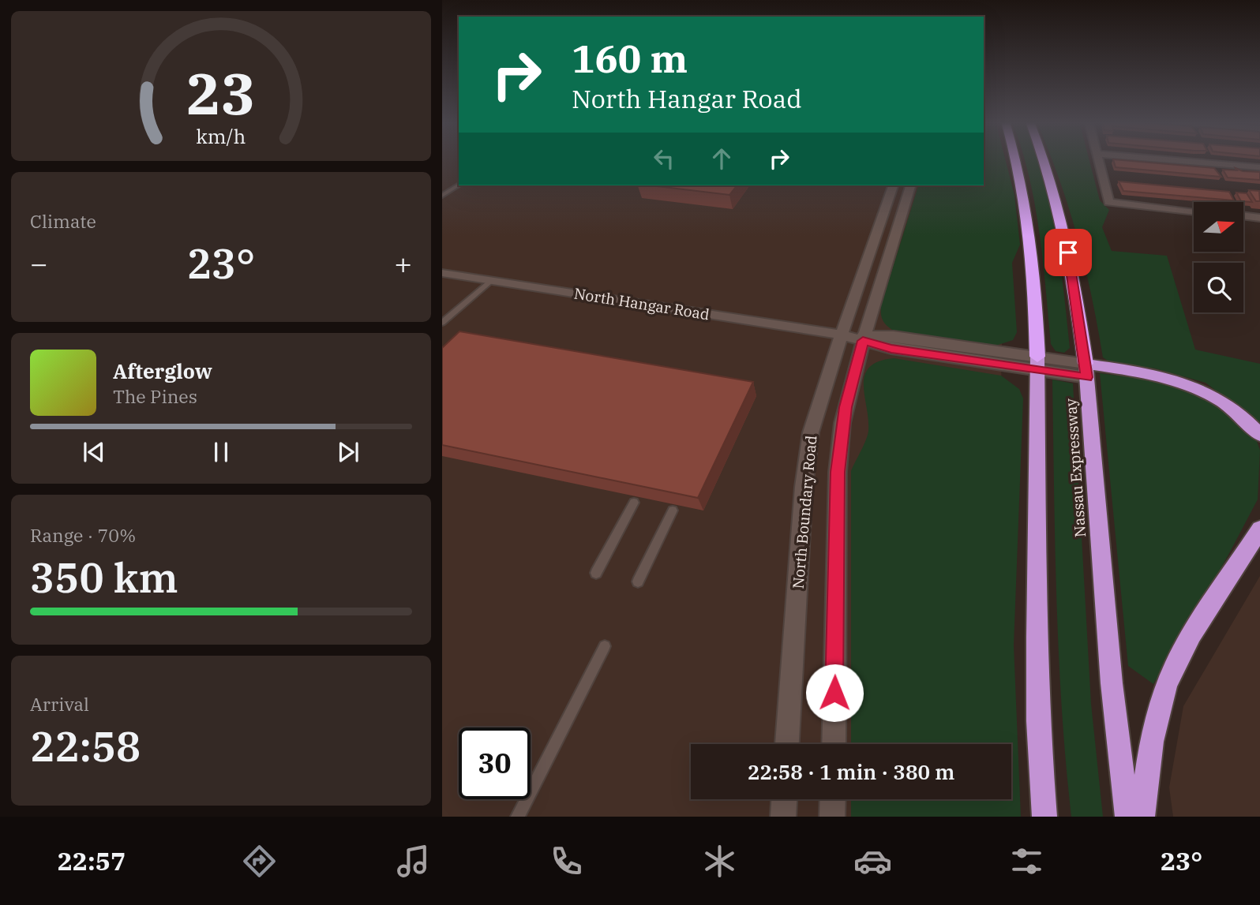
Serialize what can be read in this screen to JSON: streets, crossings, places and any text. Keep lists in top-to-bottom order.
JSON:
{
  "streets": {
    "highway": ["Nassau Expressway"],
    "street": ["North Hangar Road", "North Boundary Road"]
  },
  "crossings": [
    ["North Hangar Road", "Nassau Expressway"],
    ["North Hangar Road", "North Boundary Road"]
  ],
  "north": "right",
  "page": {
    "turn": ["160 m", "North Hangar Road"],
    "tile": [
      "Climate",
      ["Range · 70%", "350 km"],
      ["Arrival", "22:58"]
    ],
    "heat": ["−", "23°", "+"],
    "song": ["Afterglow", "The Pines"],
    "limit": "30",
    "trip": "22:58 · 1 min · 380 m",
    "tabs": ["22:57", "23°"],
    "gauge": ["23", "km/h"]
  }
}
